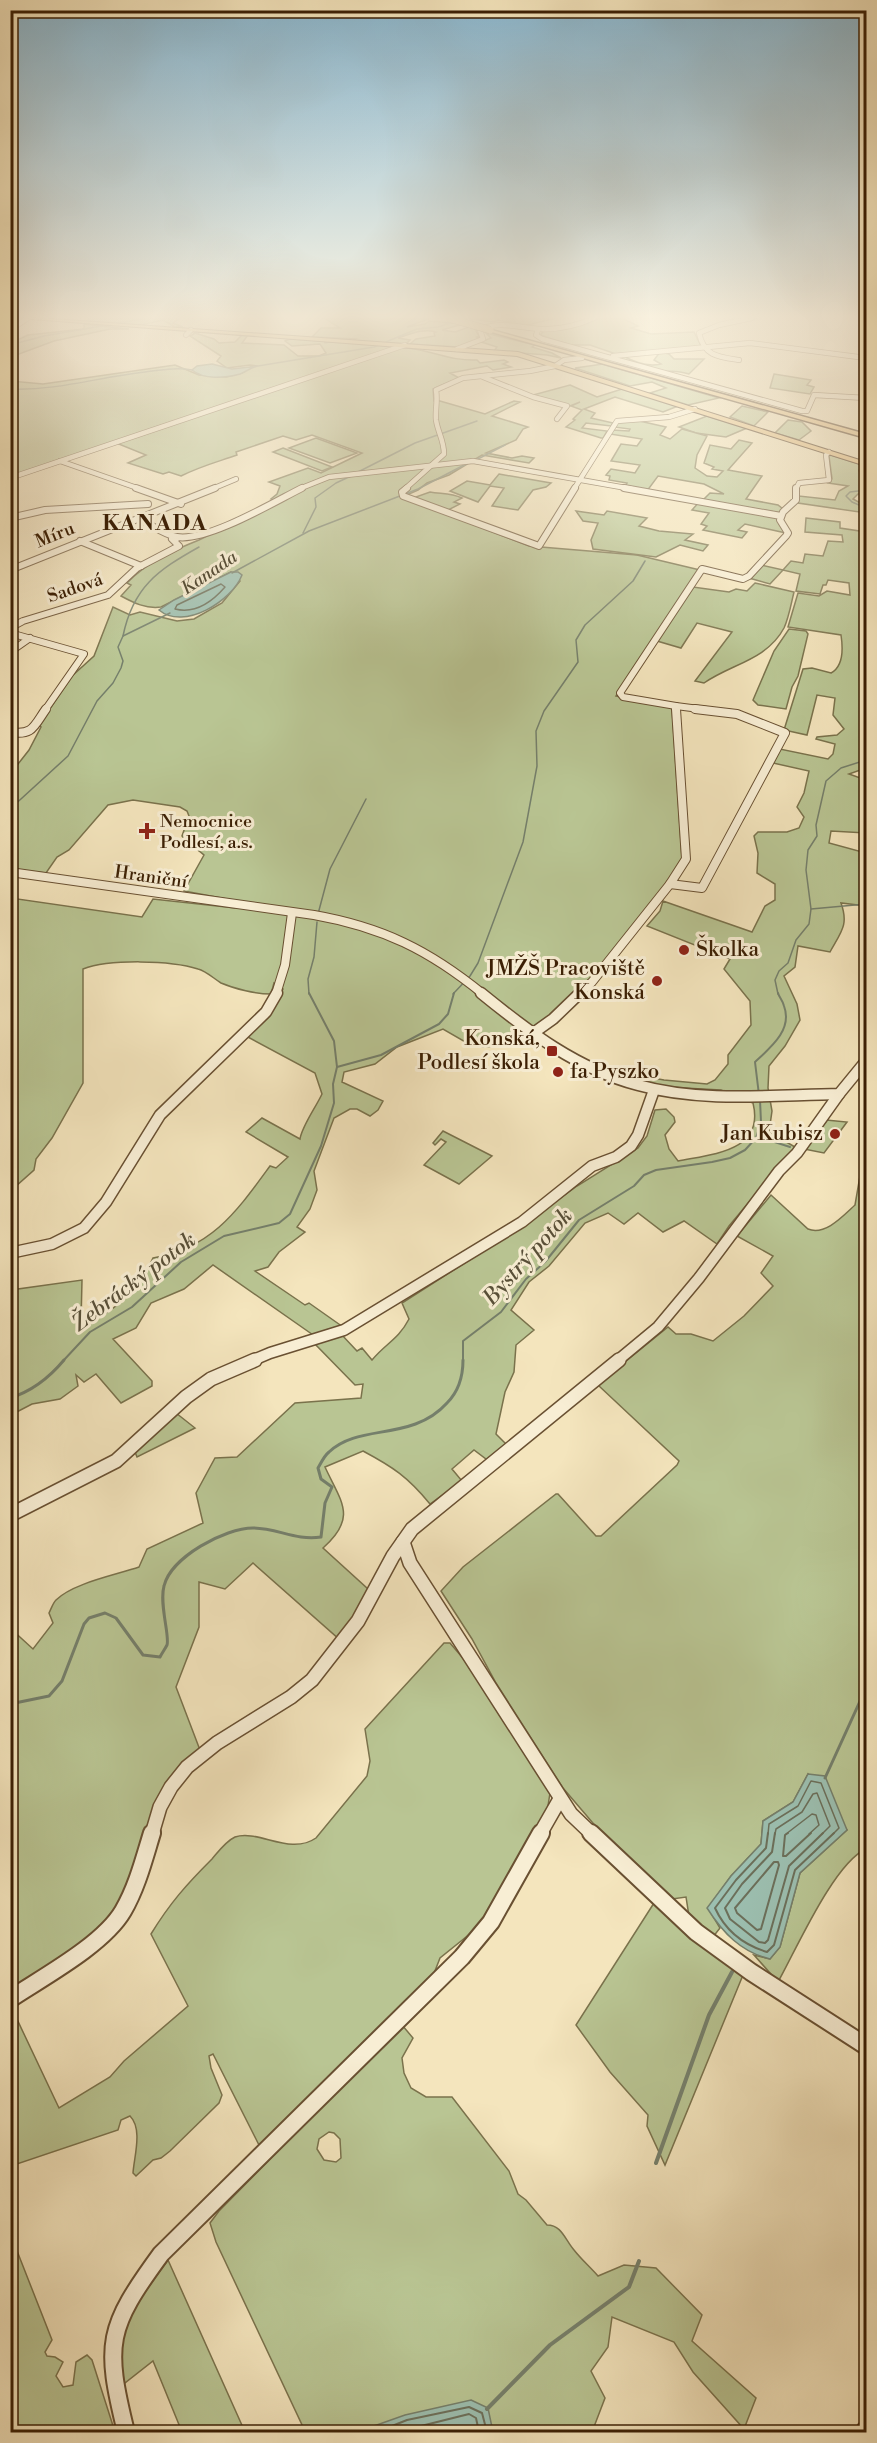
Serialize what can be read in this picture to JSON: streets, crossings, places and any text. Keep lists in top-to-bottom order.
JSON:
{
  "streets": {
    "street": ["Míru", "Sadová", "Hraniční"]
  },
  "districts": ["KANADA"],
  "water": ["Kanada", "Bystrý potok", "Žebrácký potok"],
  "places": {
    "health": ["Nemocnice Podlesí, a.s."],
    "other": [
      "Školka",
      "JMŽŠ Pracoviště Konská",
      "fa Pyszko",
      "Jan Kubisz"
    ],
    "transit": ["Konská, Podlesí škola"]
  }
}
